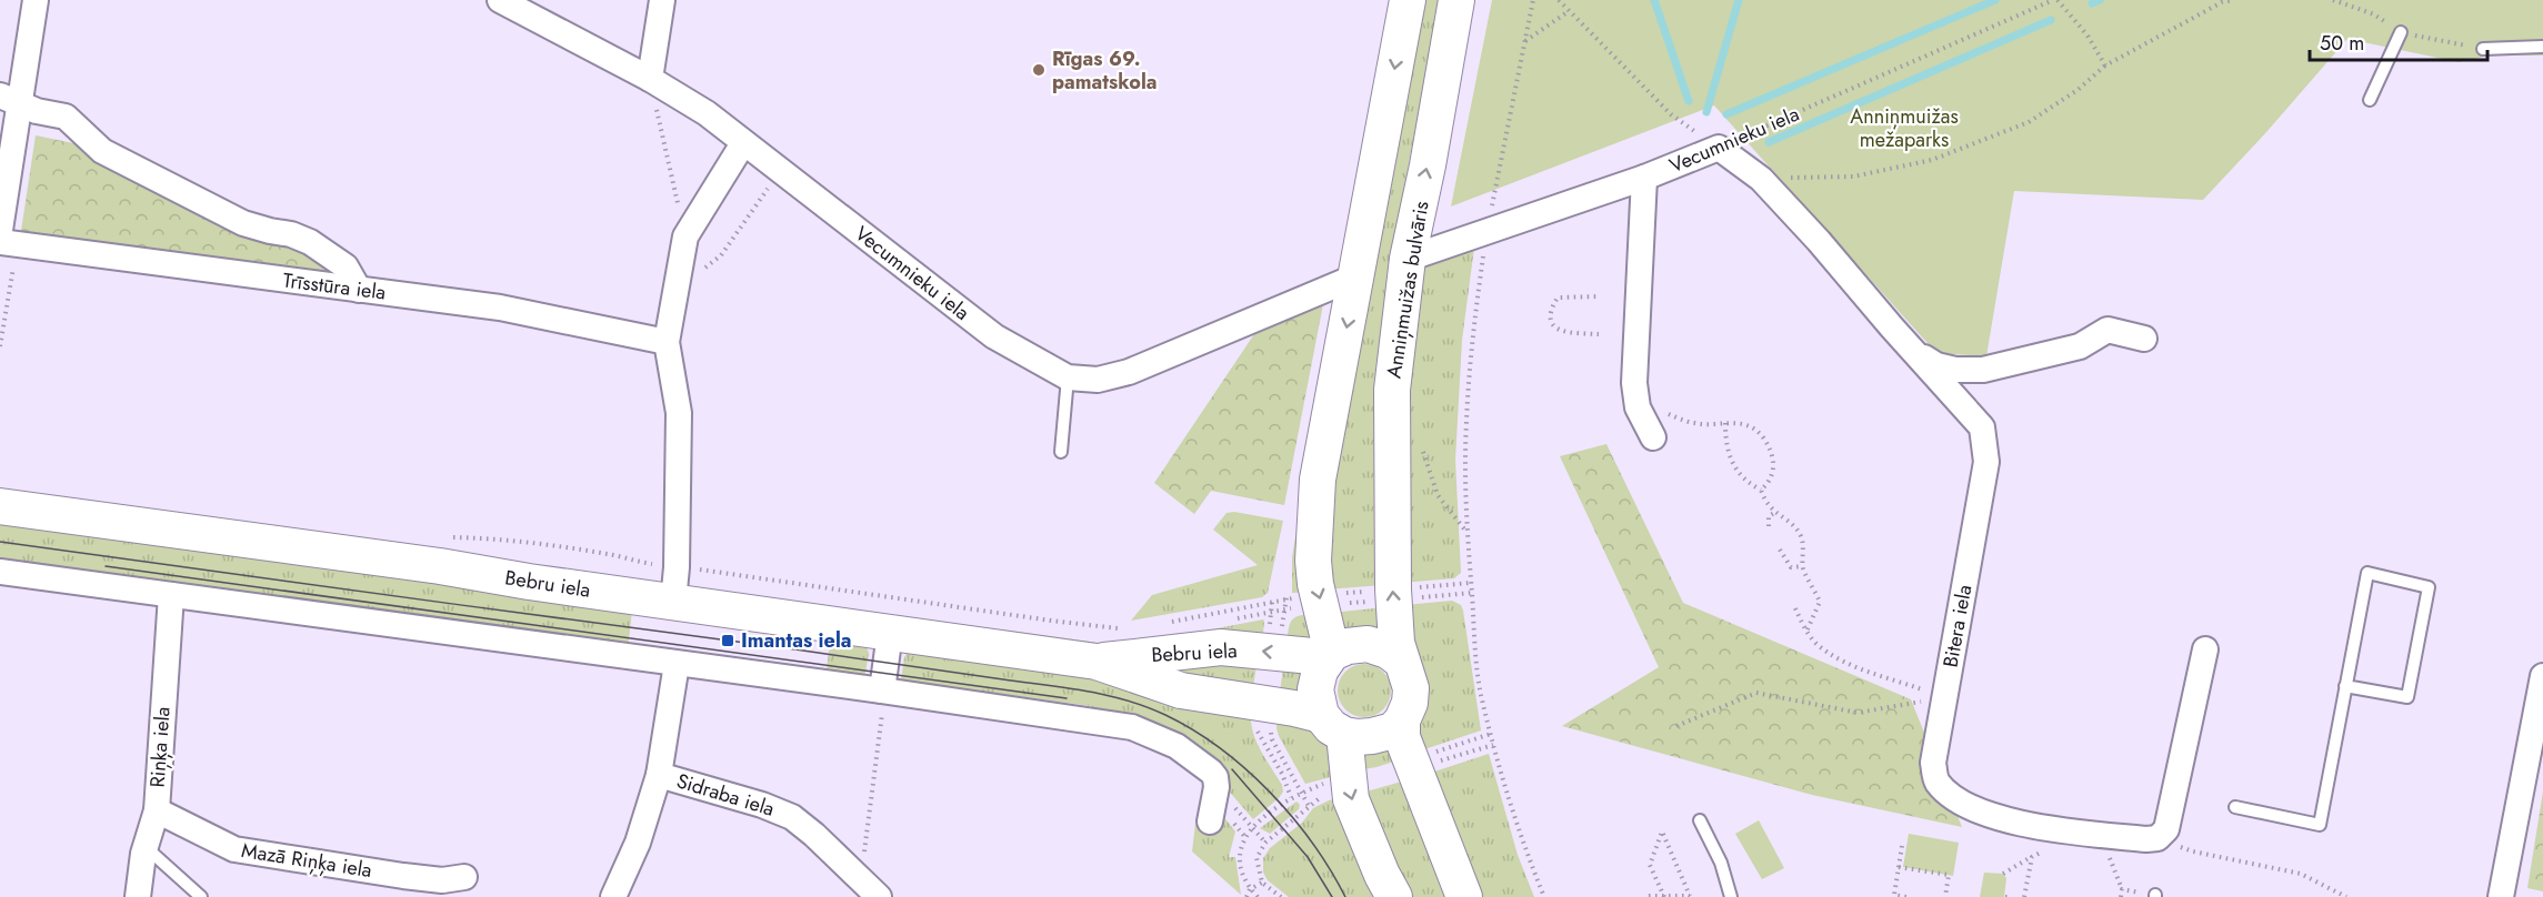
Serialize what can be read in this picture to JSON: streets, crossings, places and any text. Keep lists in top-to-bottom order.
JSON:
{
  "streets": {
    "street": [
      "Vecumnieku iela",
      "Trīsstūra iela",
      "Anniņmuižas bulvāris",
      "Bebru iela",
      "Bitera iela",
      "Riņķa iela",
      "Sidraba iela",
      "Mazā Riņķa iela"
    ]
  },
  "crossings": [
    ["Vecumnieku iela", "Anniņmuižas bulvāris"],
    ["Vecumnieku iela", "Bitera iela"],
    ["Anniņmuižas bulvāris", "Bebru iela"],
    ["Riņķa iela", "Mazā Riņķa iela"]
  ],
  "parks": ["Anniņmuižas mežaparks"],
  "places": {
    "other": ["Rīgas 69. pamatskola"],
    "transit": ["Imantas iela"]
  },
  "scale_bar": "50 m"
}
